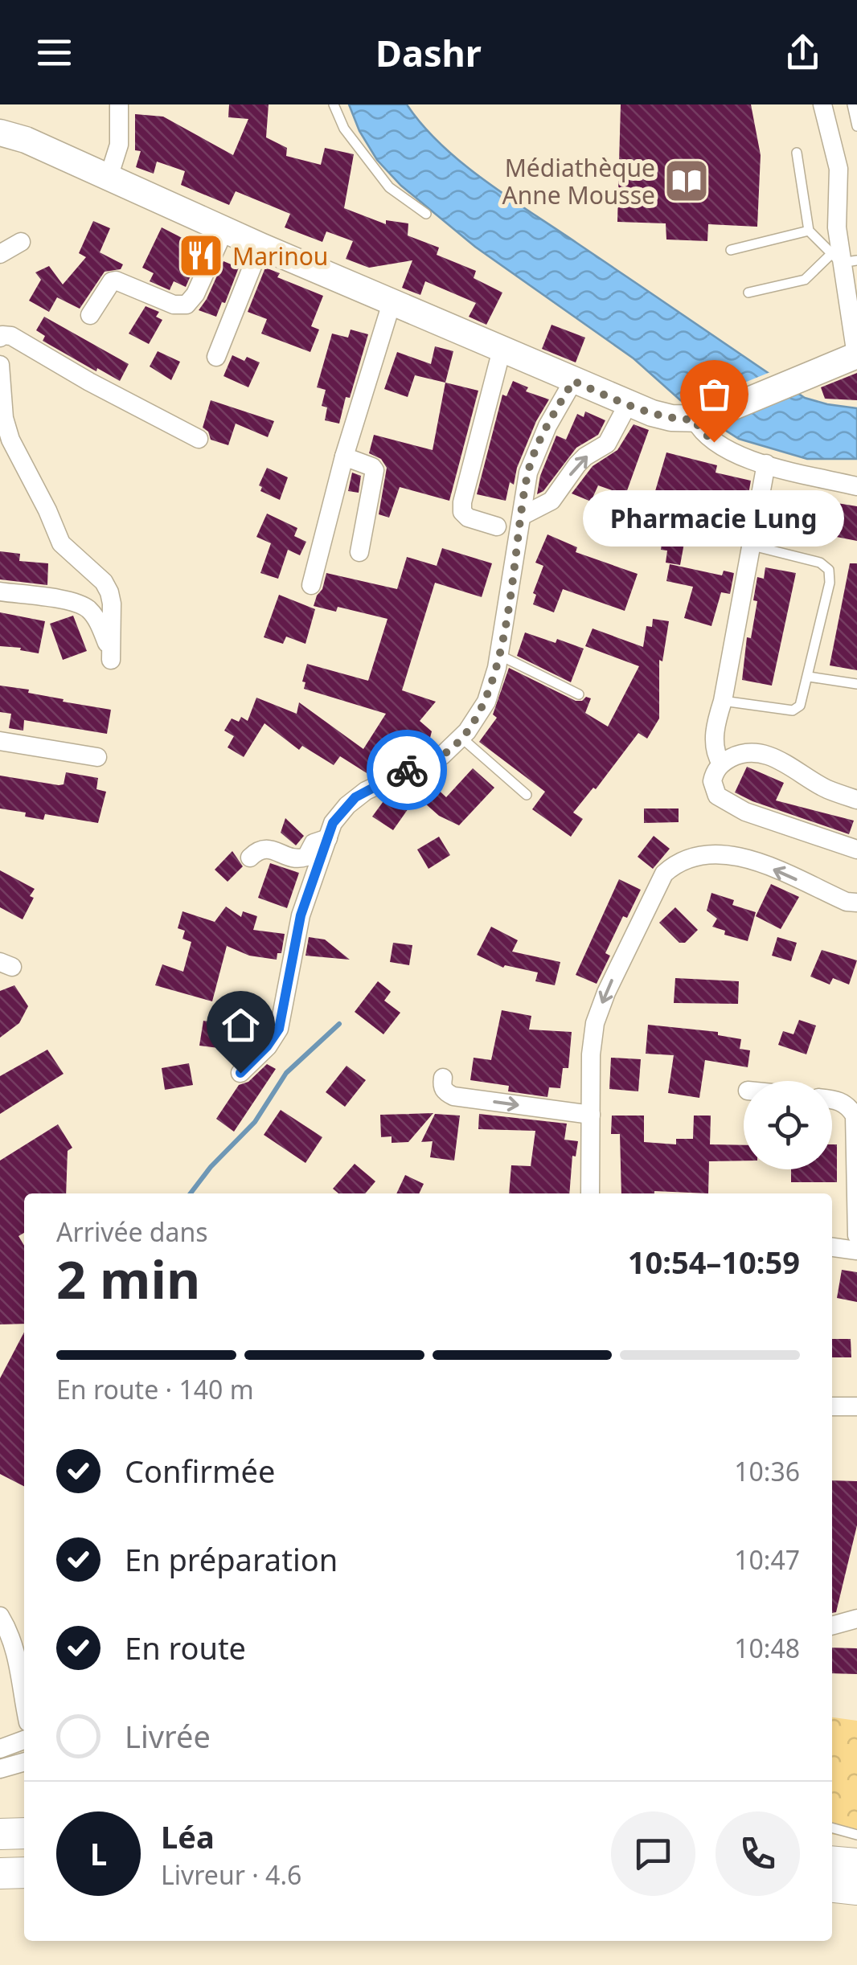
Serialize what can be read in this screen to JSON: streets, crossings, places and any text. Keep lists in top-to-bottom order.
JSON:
{
  "places": {
    "library": ["Médiathèque Anne Mousse"],
    "restaurant": ["Marinou"],
    "other": ["Pharmacie Lung"]
  },
  "page": {
    "header": "Dashr",
    "bubble": "Pharmacie Lung",
    "heading": ["2 min", "Arrivée dans", "10:54–10:59"],
    "panel": ["Léa", "Livreur · 4.6"],
    "bar": "En route · 140 m",
    "list": [
      ["Confirmée", "10:36"],
      ["En préparation", "10:47"],
      ["En route", "10:48"],
      "Livrée"
    ],
    "round": "L"
  }
}
